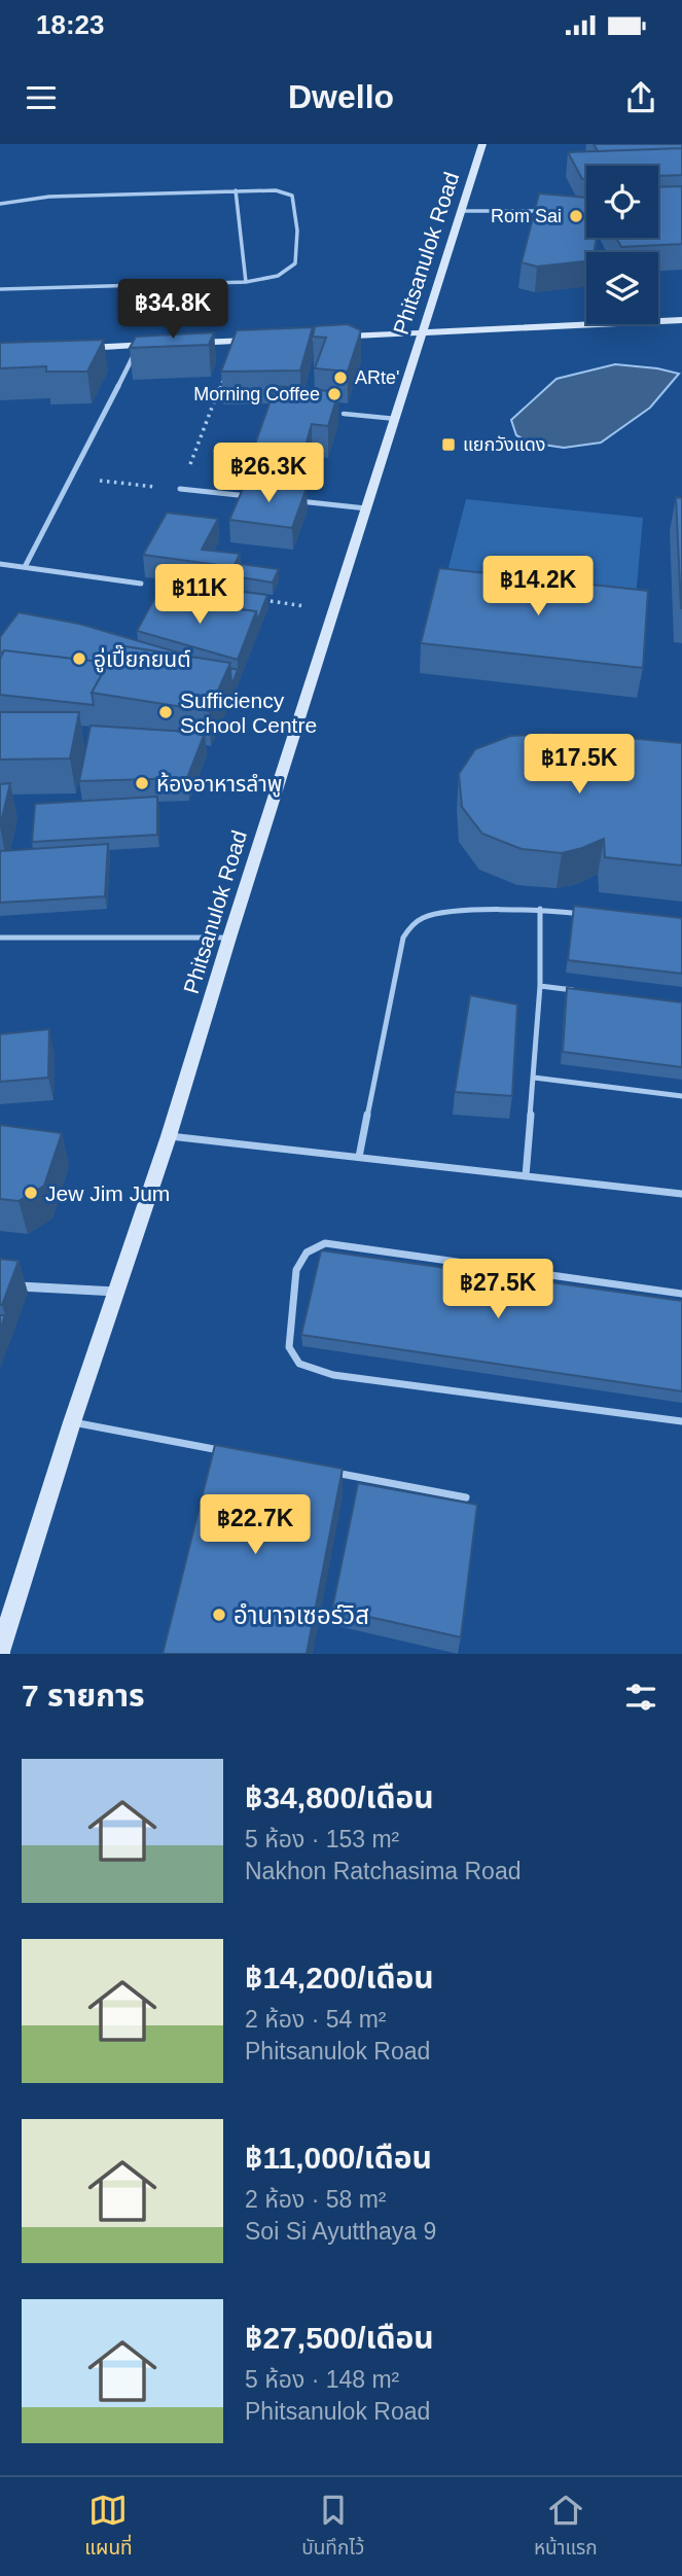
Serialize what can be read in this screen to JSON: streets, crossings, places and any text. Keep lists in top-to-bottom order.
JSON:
{
  "streets": {
    "main road": ["Phitsanulok Road"]
  },
  "places": {
    "other": [
      "Rom Sai",
      "ARte'",
      "Morning Coffee",
      "อู่เปี๊ยกยนต์",
      "Sufficiency School Centre",
      "ห้องอาหารลำพู",
      "Jew Jim Jum",
      "อำนาจเซอร์วิส"
    ],
    "transit": ["แยกวังแดง"]
  },
  "page": {
    "status": "18:23",
    "header": "Dwello",
    "price": [
      "฿34.8K",
      "฿26.3K",
      "฿14.2K",
      "฿11K",
      "฿17.5K",
      "฿27.5K",
      "฿22.7K"
    ],
    "heading": "7 รายการ",
    "list": [
      {
        "name": "฿34,800/เดือน",
        "note": "5 ห้อง · 153 m² · Nakhon Ratchasima Road"
      },
      {
        "name": "฿14,200/เดือน",
        "note": "2 ห้อง · 54 m² · Phitsanulok Road"
      },
      {
        "name": "฿11,000/เดือน",
        "note": "2 ห้อง · 58 m² · Soi Si Ayutthaya 9"
      },
      {
        "name": "฿27,500/เดือน",
        "note": "5 ห้อง · 148 m² · Phitsanulok Road"
      }
    ],
    "tabs": ["แผนที่", "บันทึกไว้", "หน้าแรก"]
  }
}
